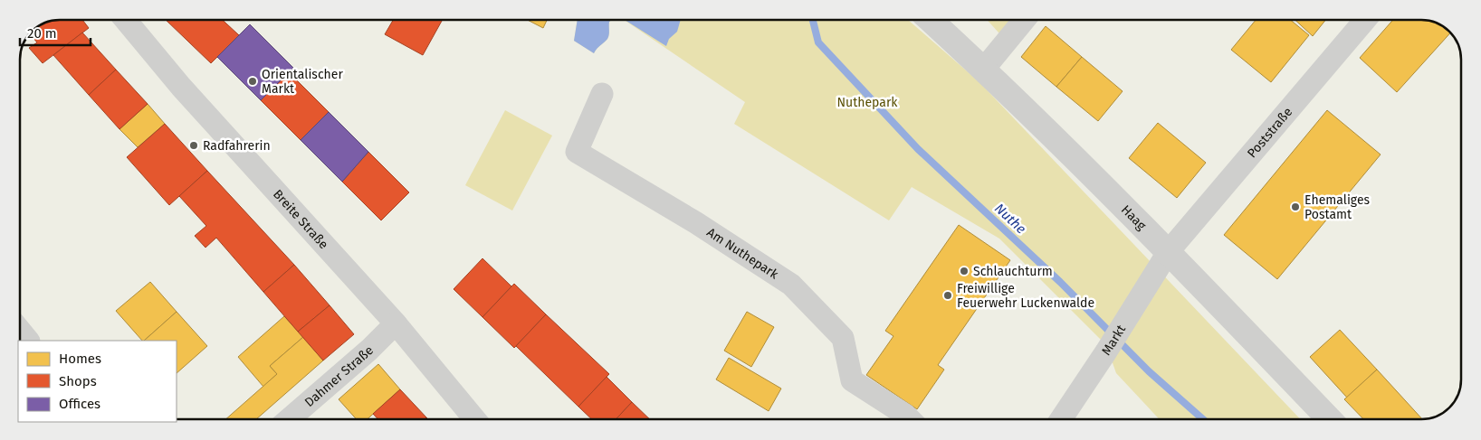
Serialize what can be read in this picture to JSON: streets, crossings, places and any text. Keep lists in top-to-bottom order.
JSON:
{
  "streets": {
    "main road": ["Haag"],
    "street": [
      "Poststraße",
      "Breite Straße",
      "Am Nuthepark",
      "Markt",
      "Dahmer Straße"
    ]
  },
  "crossings": [
    ["Poststraße", "Haag"],
    ["Poststraße", "Markt"],
    ["Haag", "Markt"],
    ["Breite Straße", "Dahmer Straße"]
  ],
  "water": ["Nuthe"],
  "parks": ["Nuthepark"],
  "places": [
    "Orientalischer Markt",
    "Radfahrerin",
    "Ehemaliges Postamt",
    "Schlauchturm",
    "Freiwillige Feuerwehr Luckenwalde"
  ],
  "legend": ["Homes", "Shops", "Offices"],
  "scale_bar": "20 m"
}
